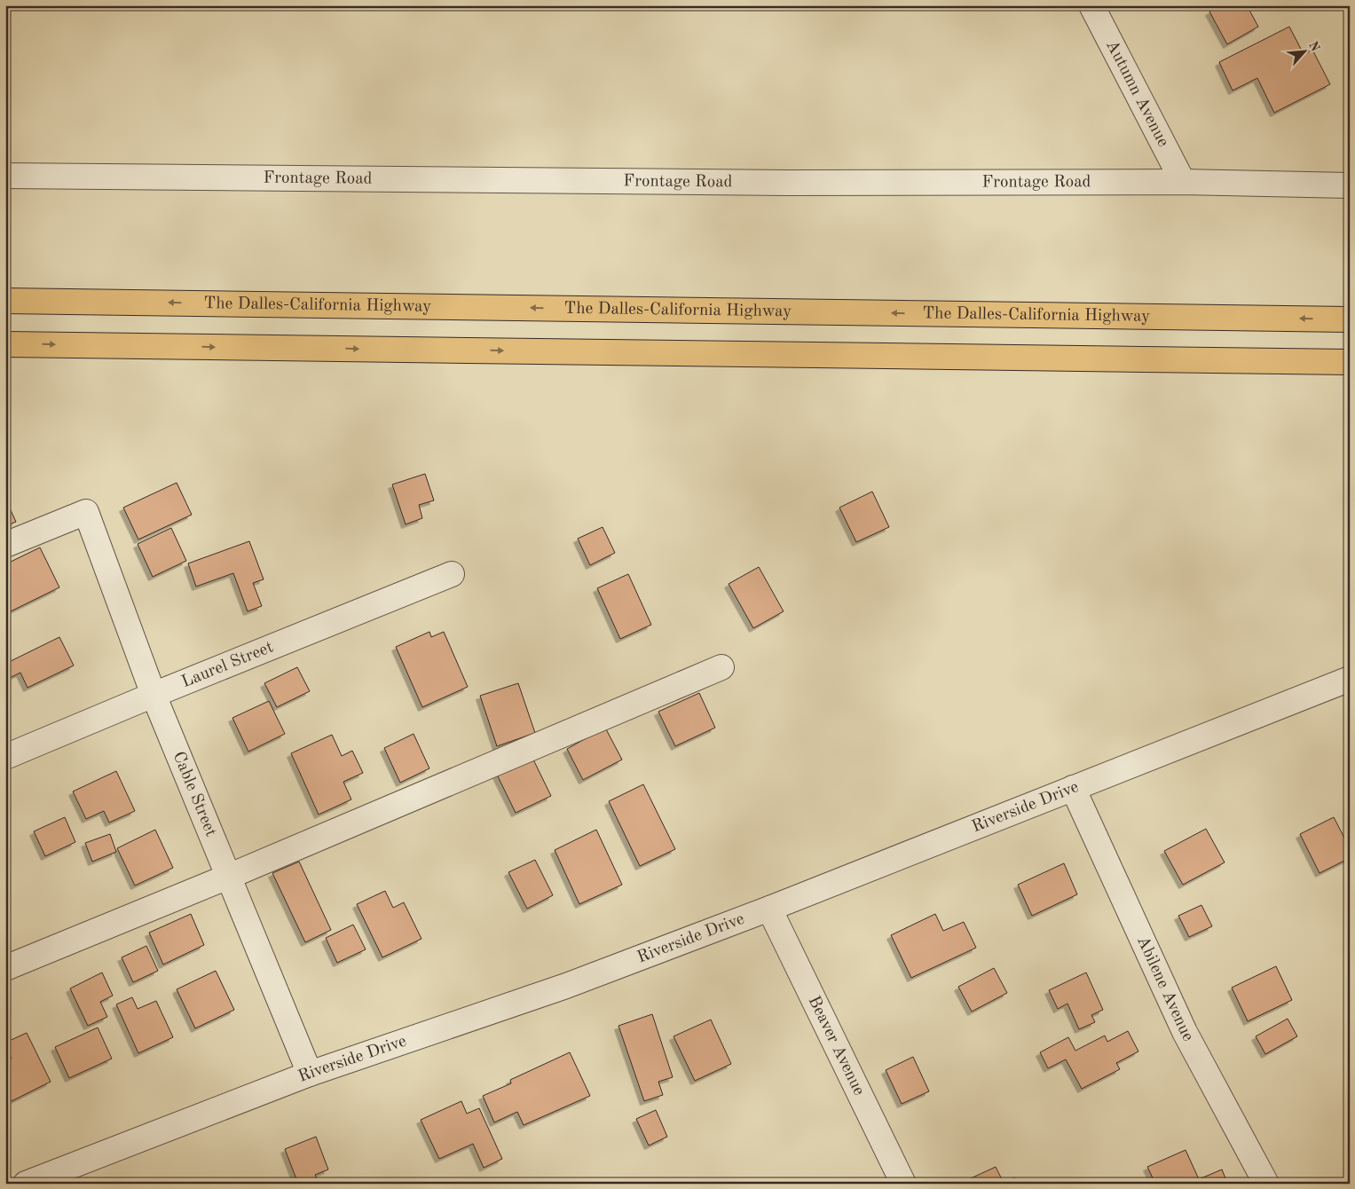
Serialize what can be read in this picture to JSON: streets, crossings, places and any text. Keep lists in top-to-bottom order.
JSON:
{
  "streets": {
    "highway": ["The Dalles-California Highway"],
    "street": [
      "Autumn Avenue",
      "Frontage Road",
      "Laurel Street",
      "Cable Street",
      "Riverside Drive",
      "Abilene Avenue",
      "Beaver Avenue"
    ]
  },
  "crossings": [
    ["Autumn Avenue", "Frontage Road"],
    ["Laurel Street", "Cable Street"],
    ["Cable Street", "Riverside Drive"],
    ["Riverside Drive", "Abilene Avenue"],
    ["Riverside Drive", "Beaver Avenue"]
  ],
  "north": "top right"
}
